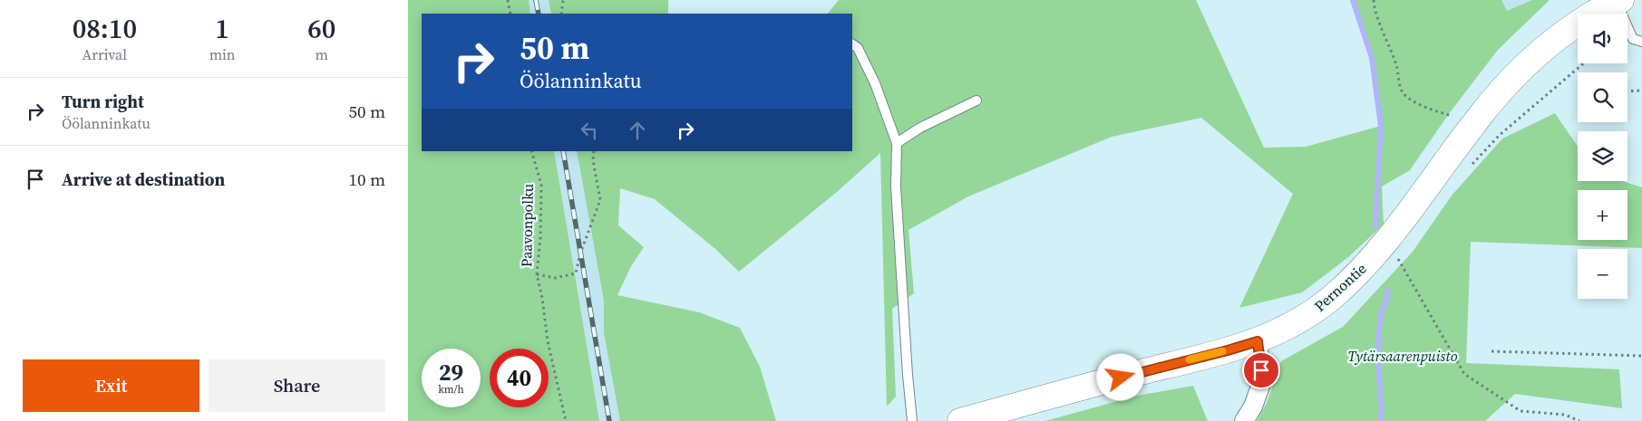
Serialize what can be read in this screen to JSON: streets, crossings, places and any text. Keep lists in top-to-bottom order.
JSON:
{
  "streets": {
    "street": ["Pernontie"],
    "path": ["Paavonpolku"]
  },
  "parks": ["Tytärsaarenpuisto"],
  "page": {
    "eta": [
      "08:10",
      "Arrival",
      "1",
      "min",
      "60",
      "m"
    ],
    "map_buttons": ["+", "−"],
    "turn": ["50 m", "Öölanninkatu"],
    "list": [
      {
        "name": "Turn right",
        "note": "Öölanninkatu",
        "value": "50 m"
      },
      {
        "name": "Arrive at destination",
        "value": "10 m"
      }
    ],
    "speed": "29 km/h",
    "limit": "40",
    "buttons": ["Exit", "Share"]
  }
}
